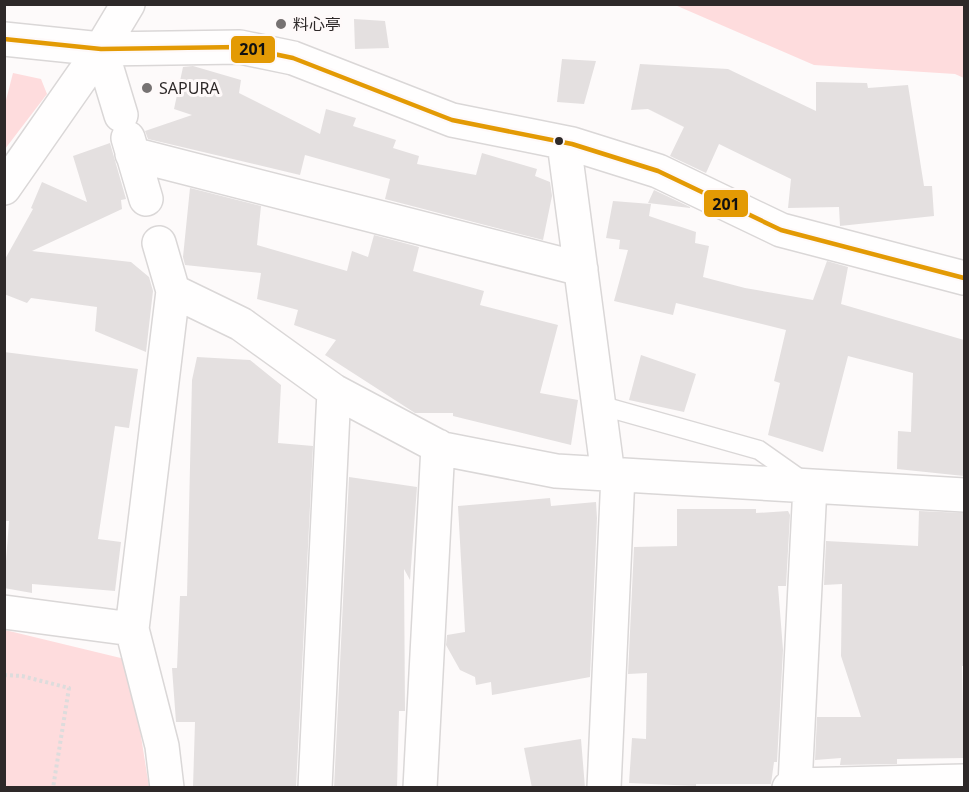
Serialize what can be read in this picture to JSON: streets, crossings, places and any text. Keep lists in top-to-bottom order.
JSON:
{
  "places": ["料心亭", "SAPURA"],
  "lines": ["transit line 201"]
}
